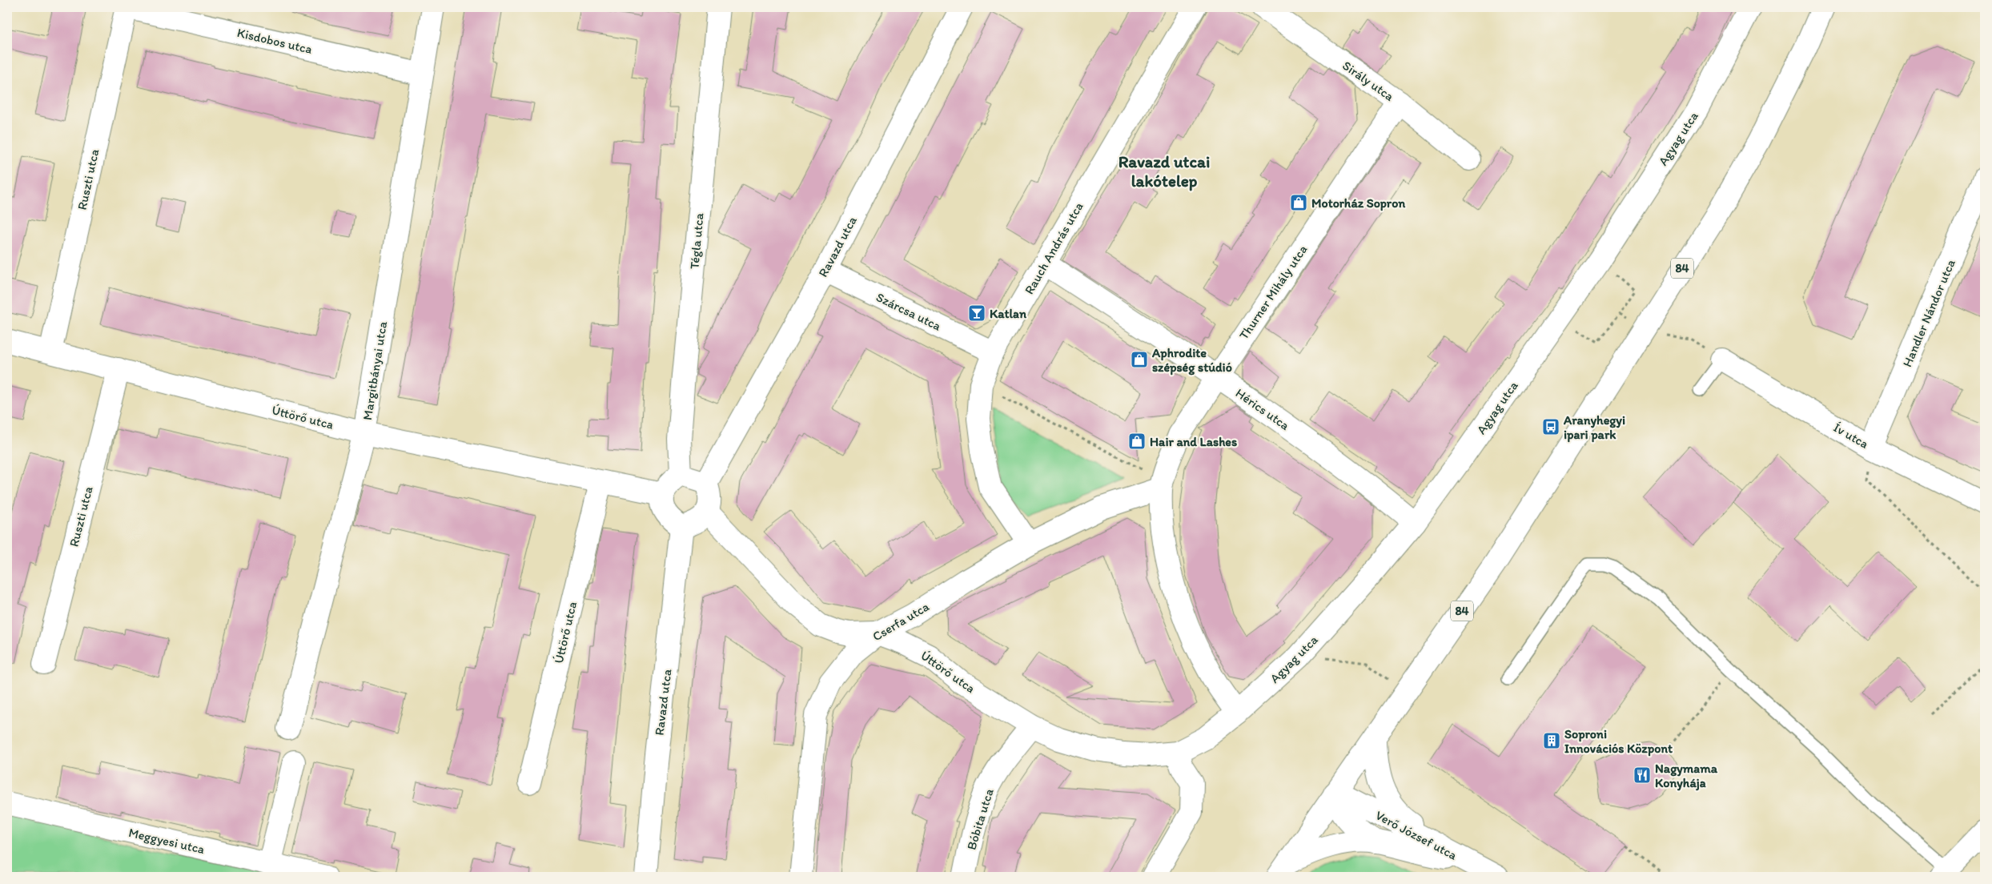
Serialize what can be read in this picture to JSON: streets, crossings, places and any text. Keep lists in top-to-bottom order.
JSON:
{
  "streets": {
    "street": [
      "Kisdobos utca",
      "Sirály utca",
      "Agyag utca",
      "Ruszti utca",
      "Tégla utca",
      "Ravazd utca",
      "Rauch András utca",
      "84",
      "Thurner Mihály utca",
      "Szárcsa utca",
      "Handler Nándor utca",
      "Margitbányai utca",
      "Hérics utca",
      "Úttörő utca",
      "Ív utca",
      "Cserfa utca",
      "Bóbita utca",
      "Verő József utca",
      "Meggyesi utca"
    ]
  },
  "crossings": [
    ["Kisdobos utca", "Ruszti utca"],
    ["Kisdobos utca", "Margitbányai utca"],
    ["Sirály utca", "Thurner Mihály utca"],
    ["Agyag utca", "Thurner Mihály utca"],
    ["Agyag utca", "Hérics utca"],
    ["Agyag utca", "Úttörő utca"],
    ["Ruszti utca", "Úttörő utca"],
    ["Tégla utca", "Ravazd utca"],
    ["Tégla utca", "Úttörő utca"],
    ["Ravazd utca", "Szárcsa utca"],
    ["Ravazd utca", "Úttörő utca"],
    ["Rauch András utca", "Szárcsa utca"],
    ["Rauch András utca", "Hérics utca"],
    ["Rauch András utca", "Cserfa utca"],
    ["84", "Verő József utca"],
    ["Thurner Mihály utca", "Hérics utca"],
    ["Thurner Mihály utca", "Cserfa utca"],
    ["Handler Nándor utca", "Ív utca"],
    ["Margitbányai utca", "Úttörő utca"],
    ["Úttörő utca", "Cserfa utca"],
    ["Úttörő utca", "Bóbita utca"]
  ],
  "districts": ["Ravazd utcai lakótelep"],
  "places": {
    "shop": ["Motorház Sopron", "Aphrodite szépség stúdió", "Hair and Lashes"],
    "bar": ["Katlan"],
    "bus stop": ["Aranyhegyi ipari park"],
    "building": ["Soproni Innovációs Központ"],
    "restaurant": ["Nagymama Konyhája"]
  }
}
